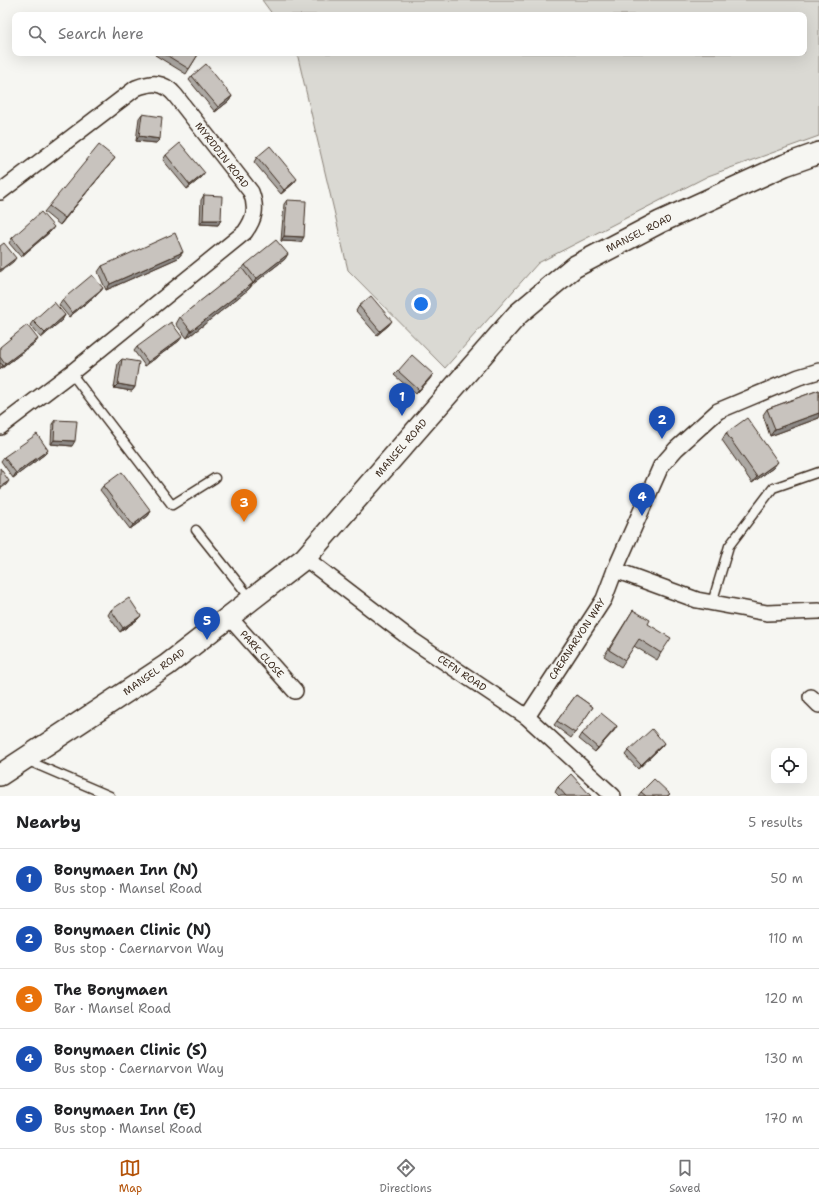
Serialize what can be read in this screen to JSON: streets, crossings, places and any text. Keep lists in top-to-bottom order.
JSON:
{
  "streets": {
    "street": [
      "MYRDDIN ROAD",
      "MANSEL ROAD",
      "CAERNARVON WAY",
      "PARK CLOSE",
      "CEFN ROAD"
    ]
  },
  "crossings": [
    ["MANSEL ROAD", "PARK CLOSE"],
    ["MANSEL ROAD", "CEFN ROAD"],
    ["CAERNARVON WAY", "CEFN ROAD"]
  ],
  "page": {
    "search": "Search here",
    "pins": [
      "1",
      "2",
      "4",
      "3",
      "5"
    ],
    "heading": ["Nearby", "5 results"],
    "list": [
      {
        "mark": "1",
        "name": "Bonymaen Inn (N)",
        "note": "Bus stop · Mansel Road",
        "value": "50 m"
      },
      {
        "mark": "2",
        "name": "Bonymaen Clinic (N)",
        "note": "Bus stop · Caernarvon Way",
        "value": "110 m"
      },
      {
        "mark": "3",
        "name": "The Bonymaen",
        "note": "Bar · Mansel Road",
        "value": "120 m"
      },
      {
        "mark": "4",
        "name": "Bonymaen Clinic (S)",
        "note": "Bus stop · Caernarvon Way",
        "value": "130 m"
      },
      {
        "mark": "5",
        "name": "Bonymaen Inn (E)",
        "note": "Bus stop · Mansel Road",
        "value": "170 m"
      }
    ],
    "nav": ["Map", "Directions", "Saved"]
  }
}
